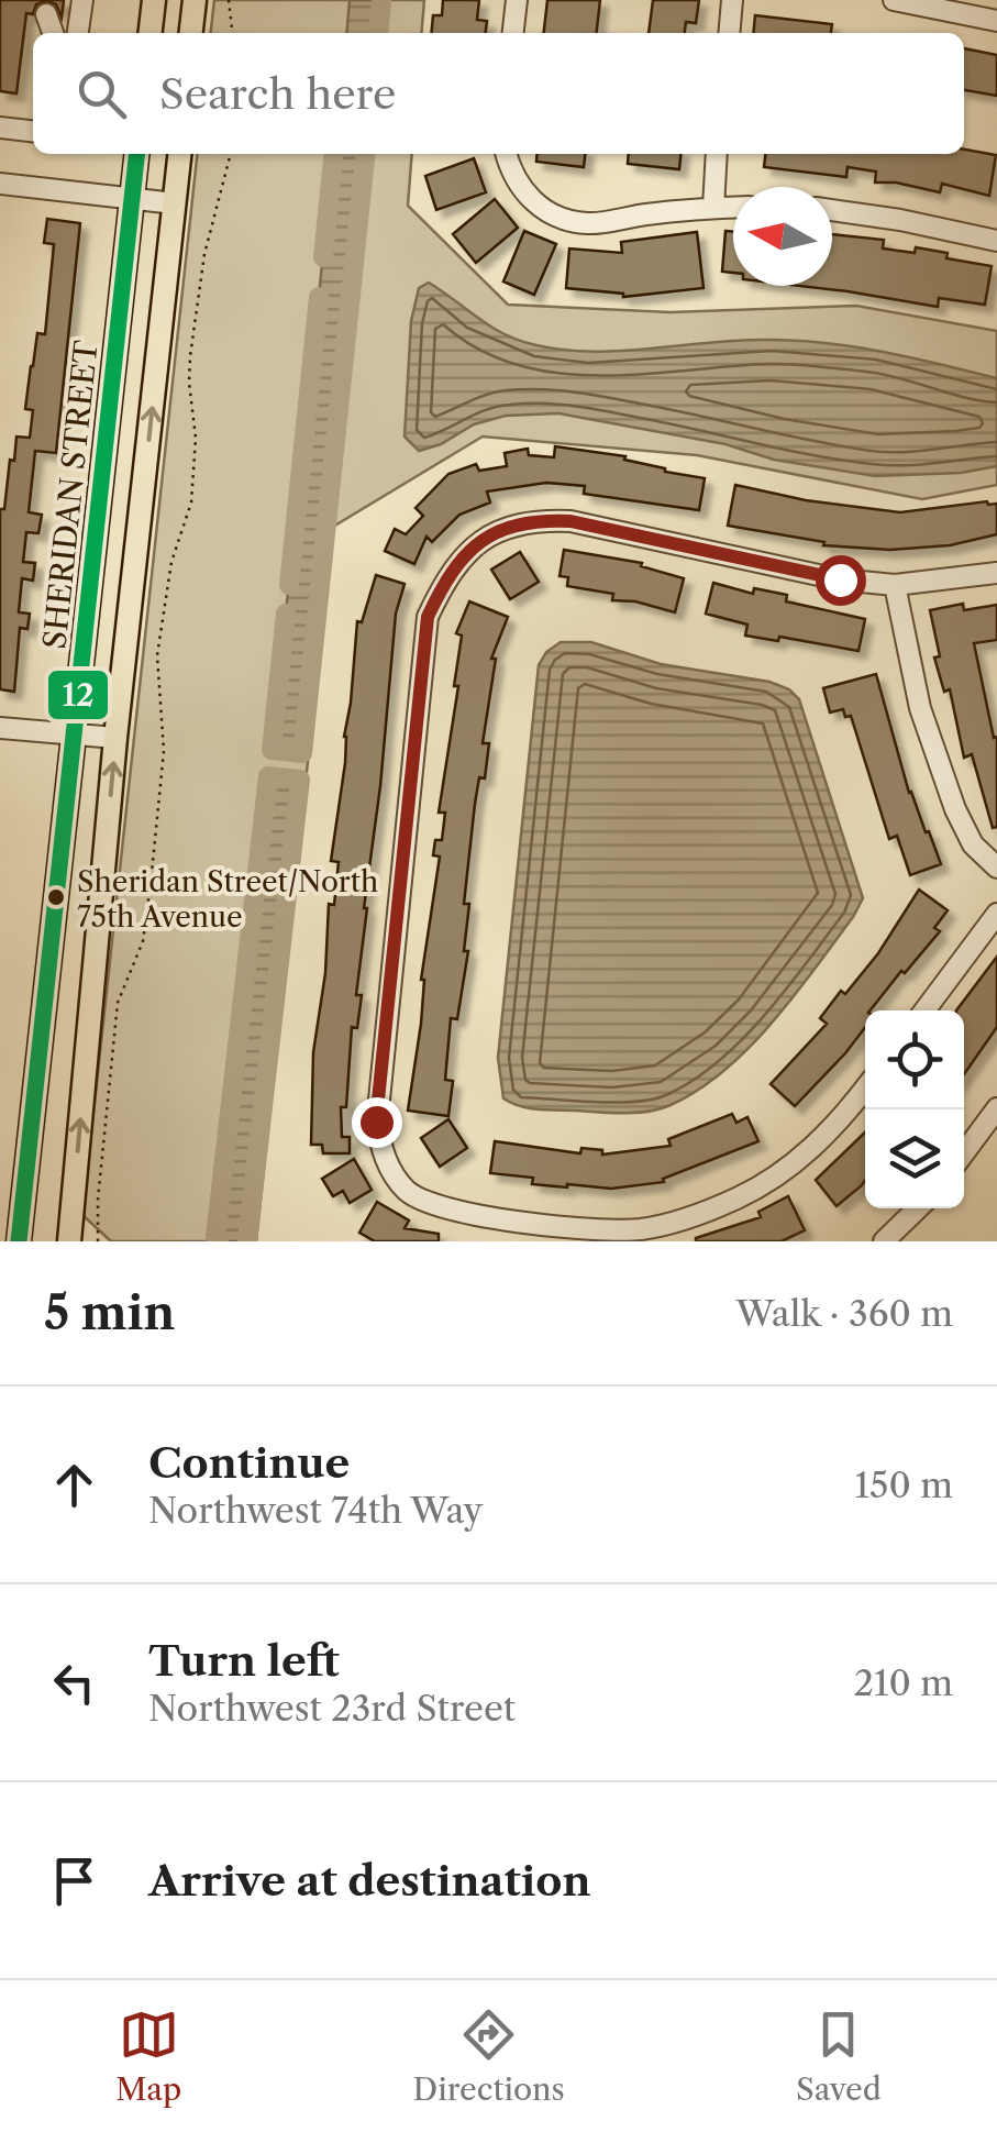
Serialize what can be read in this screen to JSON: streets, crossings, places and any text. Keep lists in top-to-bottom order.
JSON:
{
  "streets": {
    "main road": ["SHERIDAN STREET"]
  },
  "places": ["Sheridan Street/North 75th Avenue"],
  "lines": ["transit line 12"],
  "north": "left",
  "page": {
    "search": "Search here",
    "heading": ["5 min", "Walk · 360 m"],
    "list": [
      ["Continue", "Northwest 74th Way", "150 m"],
      ["Turn left", "Northwest 23rd Street", "210 m"],
      "Arrive at destination"
    ],
    "nav": ["Map", "Directions", "Saved"]
  }
}
